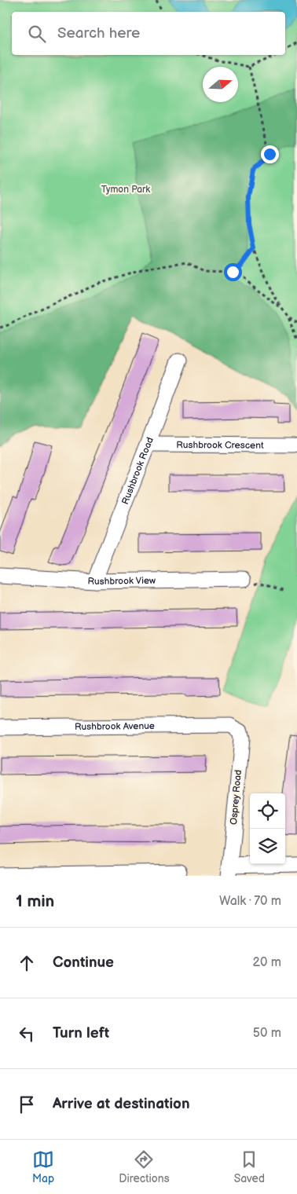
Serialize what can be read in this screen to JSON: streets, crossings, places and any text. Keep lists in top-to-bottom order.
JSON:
{
  "streets": {
    "street": [
      "Rushbrook Crescent",
      "Rushbrook Road",
      "Rushbrook View",
      "Rushbrook Avenue",
      "Osprey Road"
    ]
  },
  "crossings": [
    ["Rushbrook Crescent", "Rushbrook Road"],
    ["Rushbrook Road", "Rushbrook View"],
    ["Rushbrook Avenue", "Osprey Road"]
  ],
  "parks": ["Tymon Park"],
  "north": "right",
  "page": {
    "search": "Search here",
    "heading": ["1 min", "Walk · 70 m"],
    "list": [
      ["Continue", "20 m"],
      ["Turn left", "50 m"],
      "Arrive at destination"
    ],
    "nav": ["Map", "Directions", "Saved"]
  }
}
